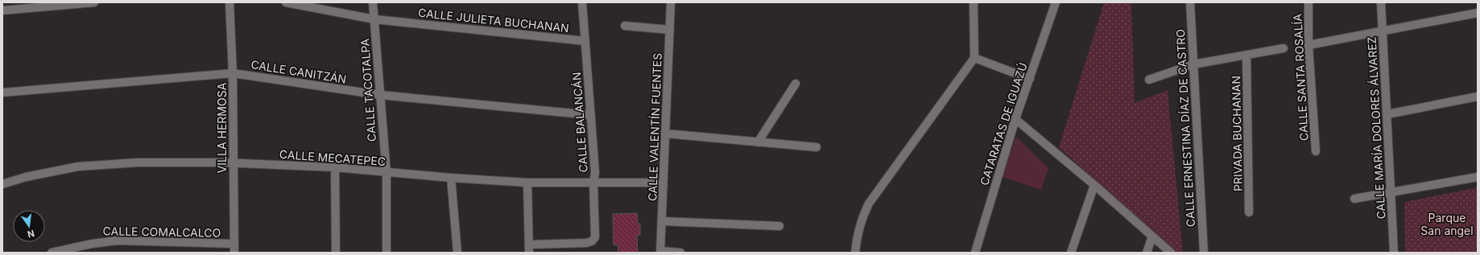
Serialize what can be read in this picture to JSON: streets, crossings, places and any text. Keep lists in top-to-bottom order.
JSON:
{
  "streets": {
    "street": [
      "CALLE JULIETA BUCHANAN",
      "CALLE CANITZÁN",
      "CALLE SANTA ROSALÍA",
      "CALLE TACOTALPA",
      "CALLE BALANCÁN",
      "CATARATAS DE IGUAZÚ",
      "CALLE VALENTÍN FUENTES",
      "VILLA HERMOSA",
      "CALLE ERNESTINA DÍAZ DE CASTRO",
      "CALLE MARÍA DOLORES ÁLVAREZ",
      "PRIVADA BUCHANAN",
      "CALLE MECATEPEC",
      "CALLE COMALCALCO"
    ]
  },
  "crossings": [
    ["CALLE JULIETA BUCHANAN", "CALLE TACOTALPA"],
    ["CALLE JULIETA BUCHANAN", "CALLE BALANCÁN"],
    ["CALLE CANITZÁN", "CALLE TACOTALPA"],
    ["CALLE CANITZÁN", "CALLE BALANCÁN"],
    ["CALLE CANITZÁN", "VILLA HERMOSA"],
    ["CALLE TACOTALPA", "CALLE MECATEPEC"],
    ["CALLE BALANCÁN", "CALLE MECATEPEC"],
    ["CALLE VALENTÍN FUENTES", "CALLE MECATEPEC"],
    ["VILLA HERMOSA", "CALLE MECATEPEC"],
    ["VILLA HERMOSA", "CALLE COMALCALCO"]
  ],
  "parks": ["Parque San angel"],
  "north": "bottom"
}
